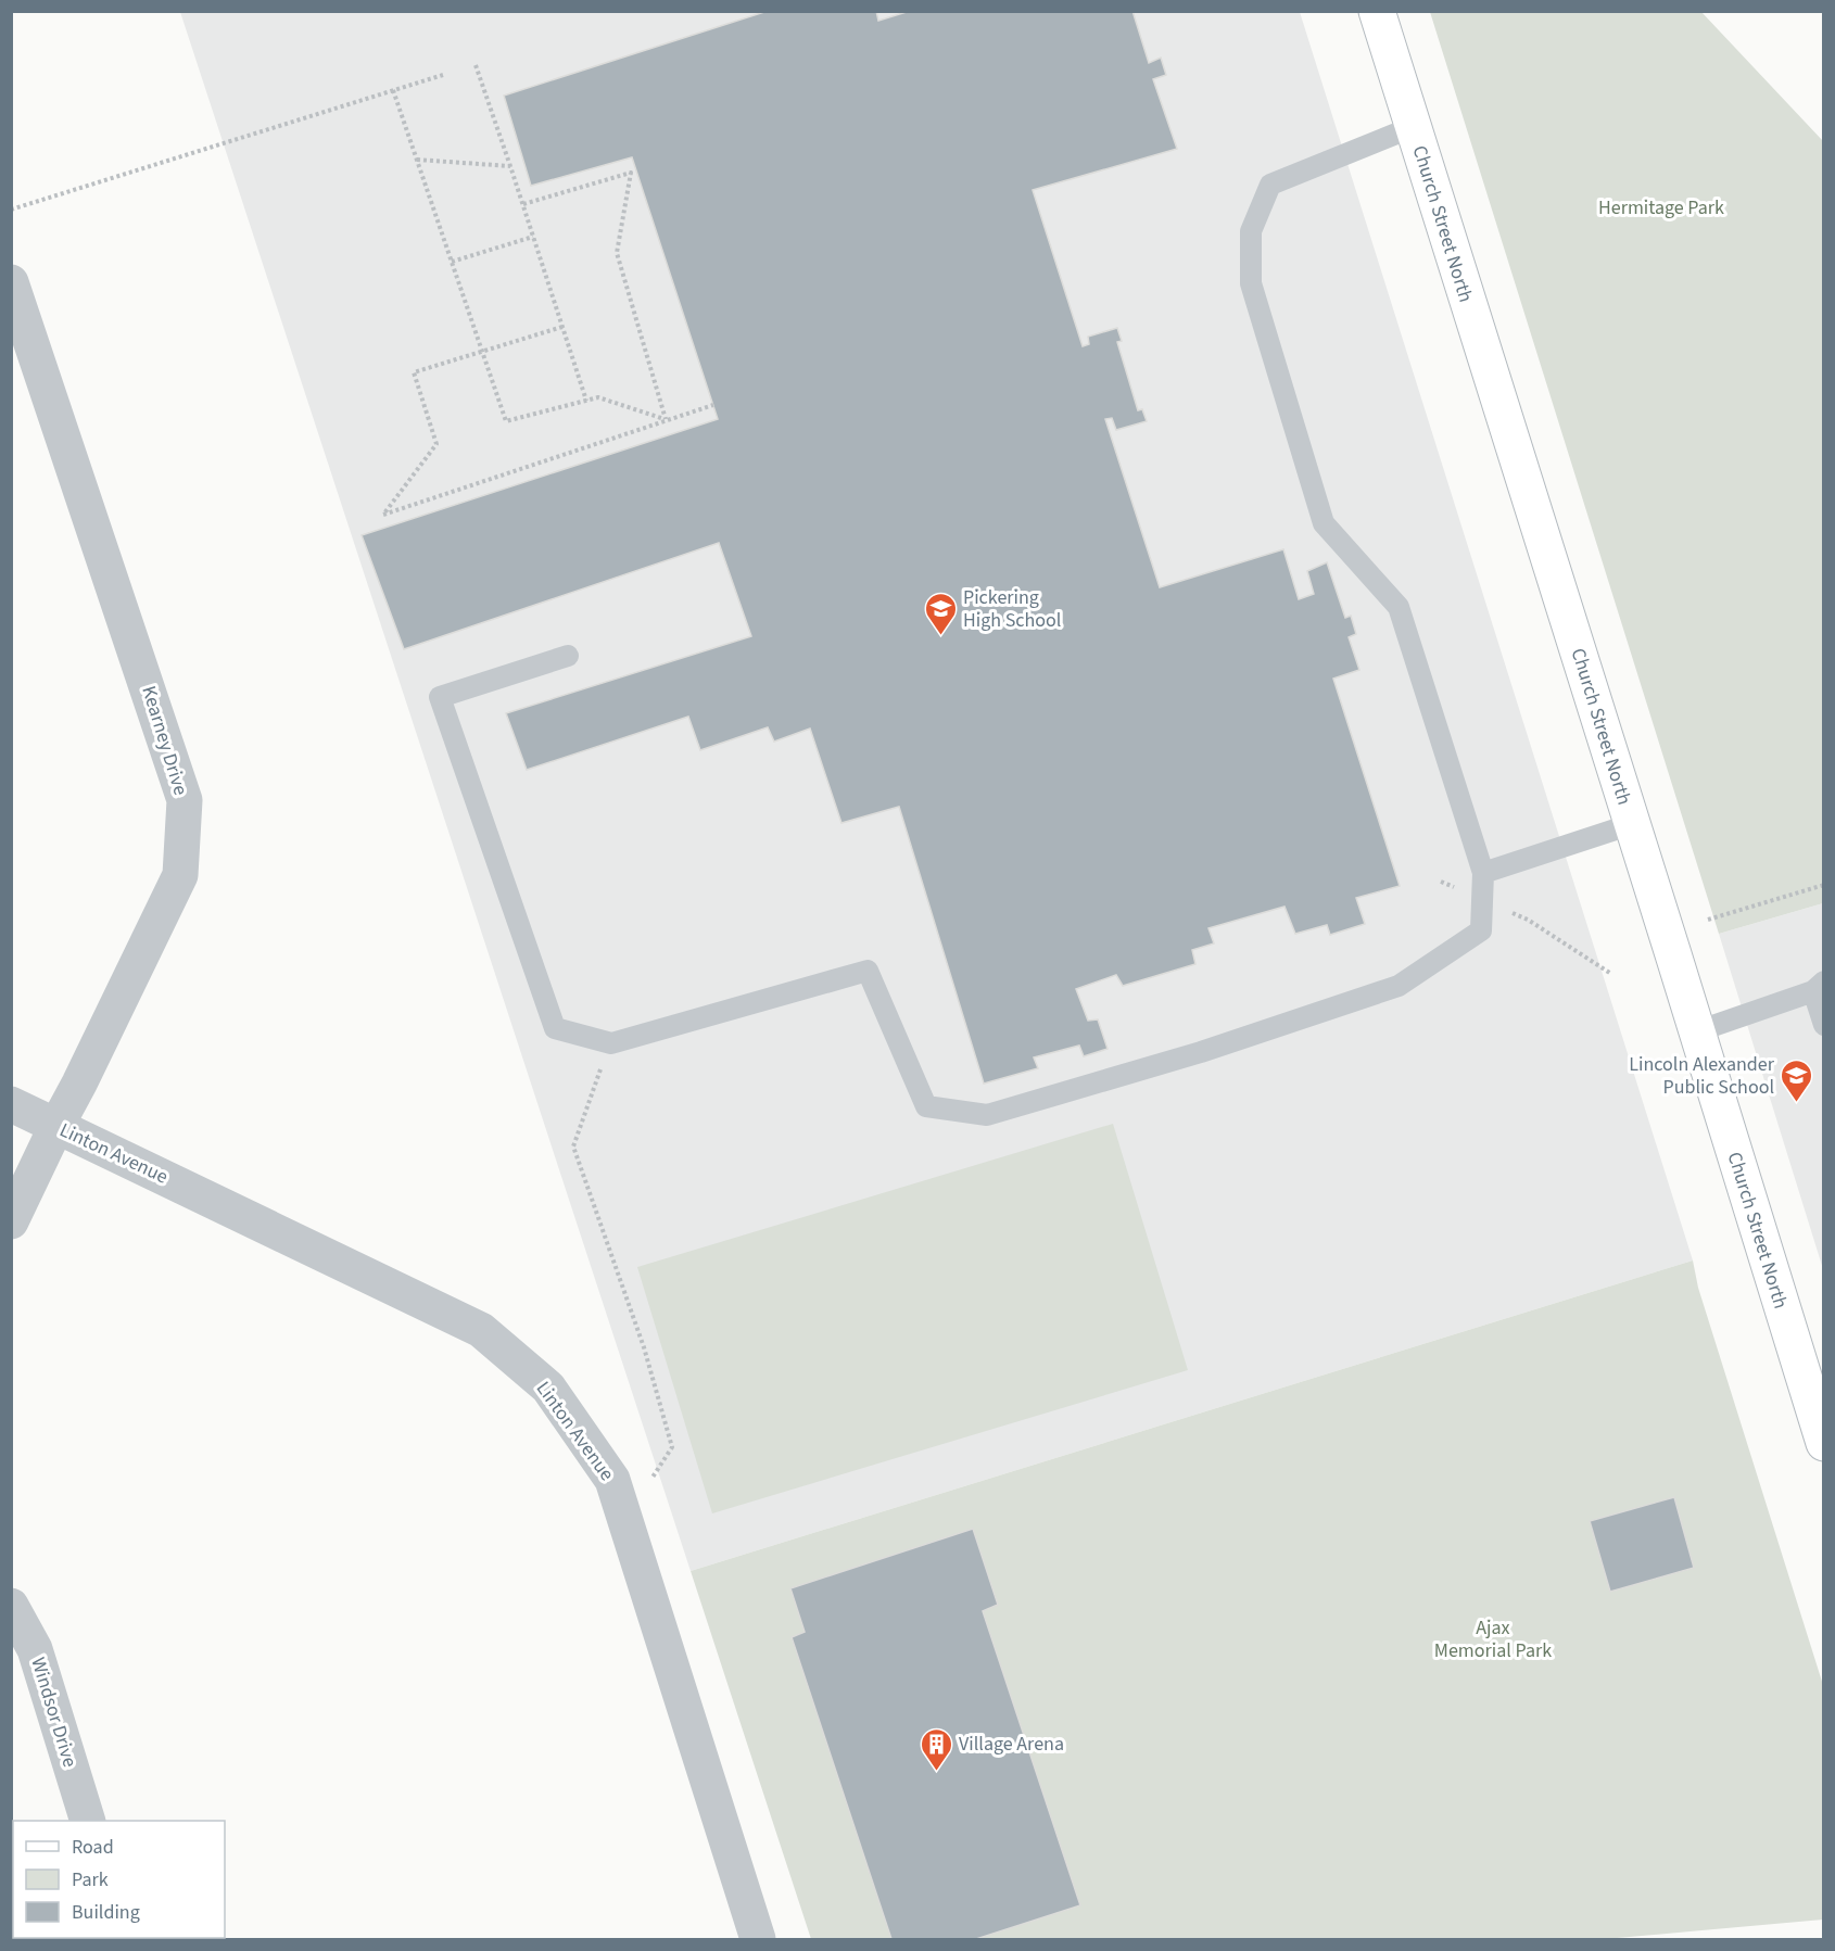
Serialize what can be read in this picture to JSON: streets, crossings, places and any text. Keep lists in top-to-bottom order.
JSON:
{
  "streets": {
    "street": [
      "Church Street North",
      "Kearney Drive",
      "Linton Avenue",
      "Windsor Drive"
    ]
  },
  "crossings": [
    ["Kearney Drive", "Linton Avenue"]
  ],
  "parks": ["Hermitage Park", "Ajax Memorial Park"],
  "places": {
    "school or university": ["Pickering High School", "Lincoln Alexander Public School"],
    "building": ["Village Arena"]
  },
  "legend": ["Road", "Park", "Building"]
}
